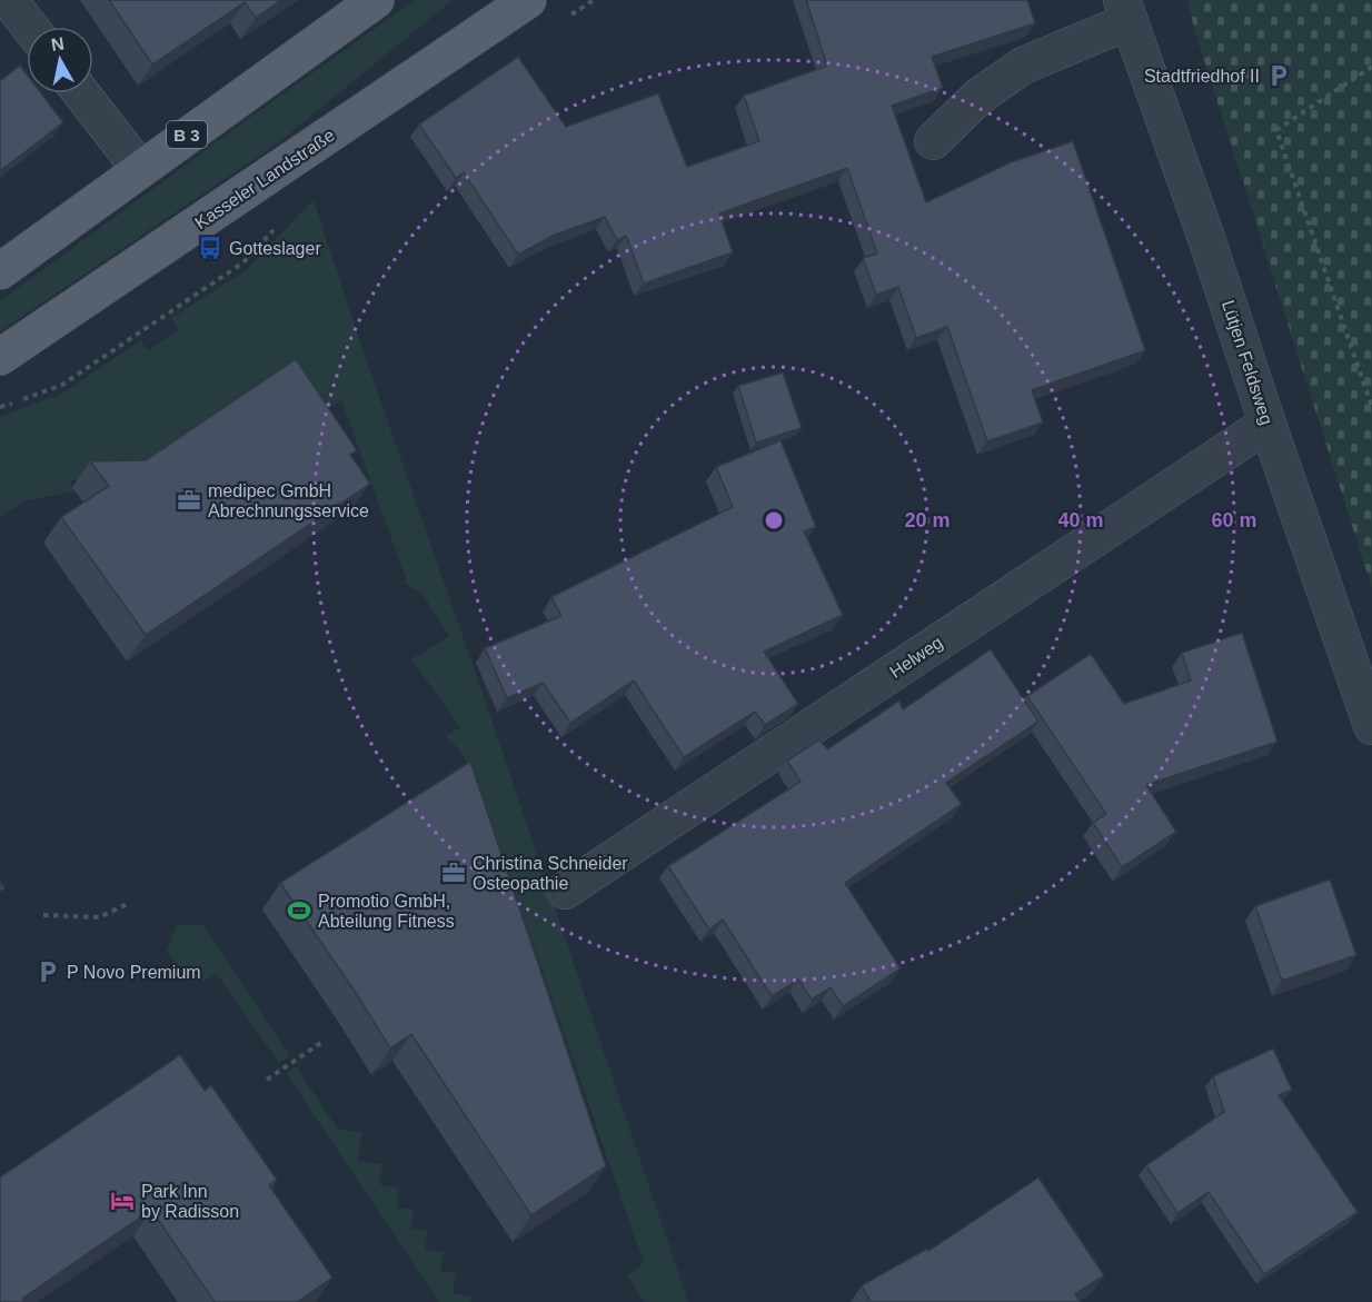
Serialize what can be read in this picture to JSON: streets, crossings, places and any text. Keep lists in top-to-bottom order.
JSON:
{
  "streets": {
    "main road": ["B 3", "Kasseler Landstraße"],
    "street": ["Lütjen Feldsweg", "Helweg"]
  },
  "crossings": [
    ["Lütjen Feldsweg", "Helweg"]
  ],
  "places": {
    "parking": ["Stadtfriedhof II", "P Novo Premium"],
    "bus stop": ["Gotteslager"],
    "office": ["medipec GmbH Abrechnungsservice", "Christina Schneider Osteopathie"],
    "sports": ["Promotio GmbH, Abteilung Fitness"],
    "hotel": ["Park Inn by Radisson"]
  },
  "north": "top",
  "rings": ["20 m", "40 m", "60 m"]
}
